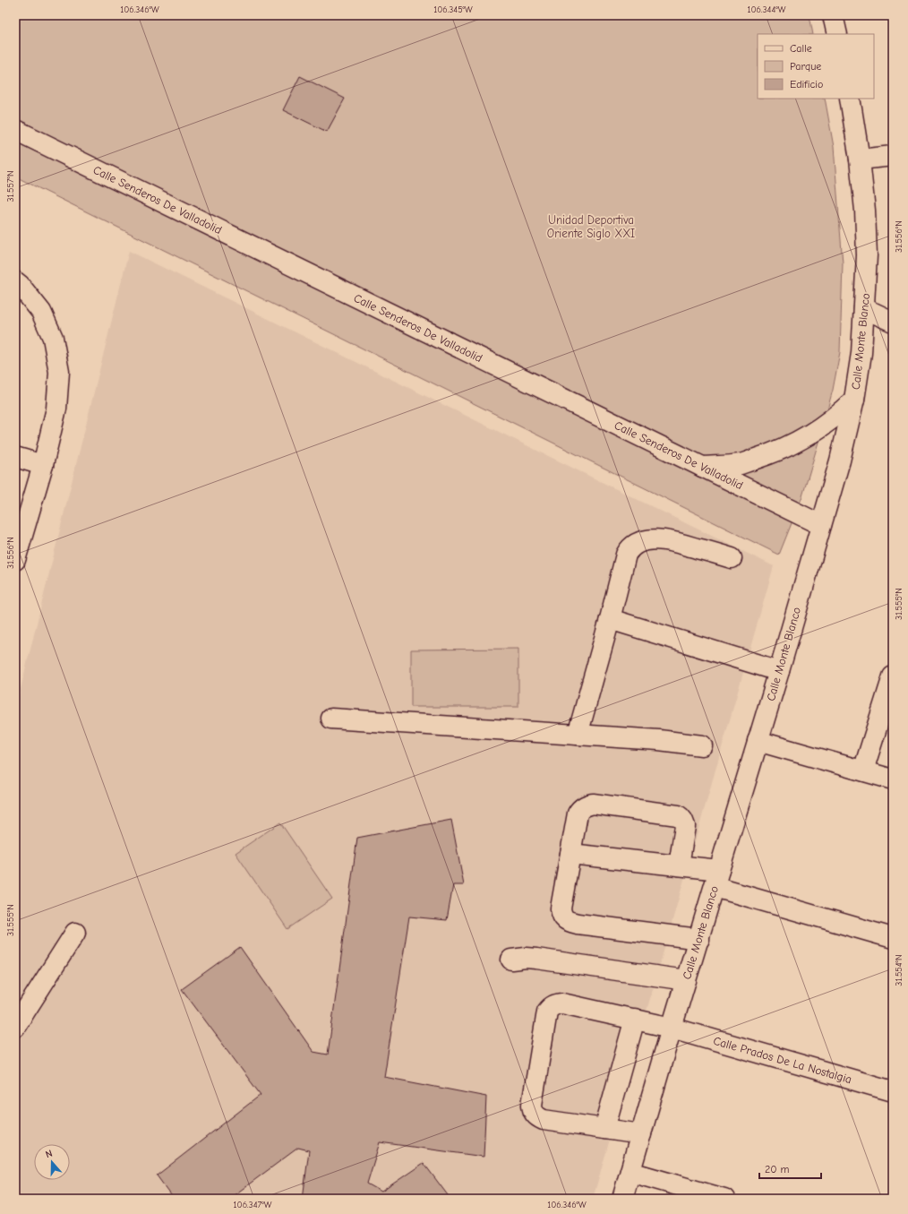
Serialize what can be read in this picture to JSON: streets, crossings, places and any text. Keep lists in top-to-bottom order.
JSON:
{
  "streets": {
    "main road": ["Calle Senderos De Valladolid", "Calle Monte Blanco", "Calle Prados De La Nostalgia"]
  },
  "crossings": [
    ["Calle Senderos De Valladolid", "Calle Monte Blanco"],
    ["Calle Monte Blanco", "Calle Prados De La Nostalgia"]
  ],
  "parks": ["Unidad Deportiva Oriente Siglo XXI"],
  "legend": ["Calle", "Parque", "Edificio"],
  "scale_bar": "20 m",
  "north": "top",
  "coordinates": [
    "106.346°W",
    "106.345°W",
    "106.344°W",
    "31.557°N",
    "31.556°N",
    "31.555°N",
    "31.554°N",
    "106.347°W"
  ]
}
